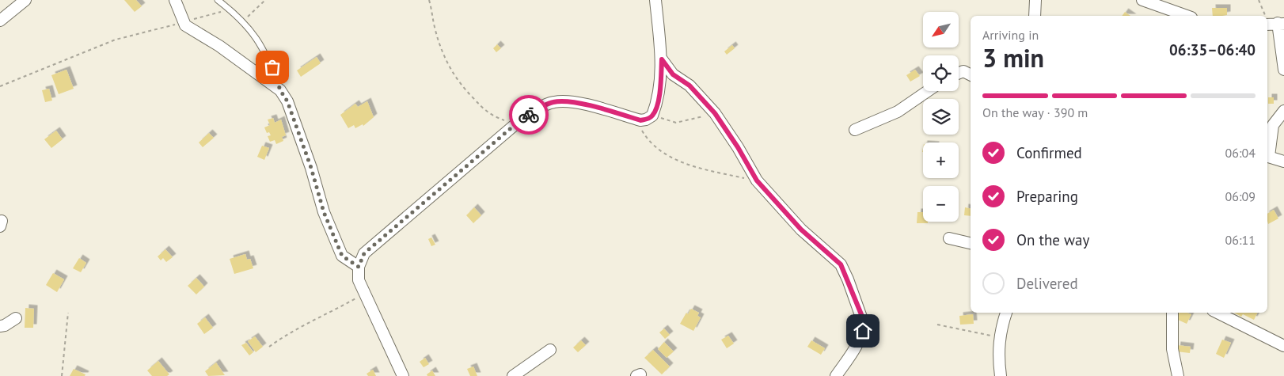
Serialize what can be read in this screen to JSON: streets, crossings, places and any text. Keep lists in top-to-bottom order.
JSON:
{
  "north": "bottom left",
  "page": {
    "map_buttons": ["+", "−"],
    "heading": ["3 min", "Arriving in", "06:35–06:40"],
    "bar": "On the way · 390 m",
    "list": [
      ["Confirmed", "06:04"],
      ["Preparing", "06:09"],
      ["On the way", "06:11"],
      "Delivered"
    ]
  }
}
